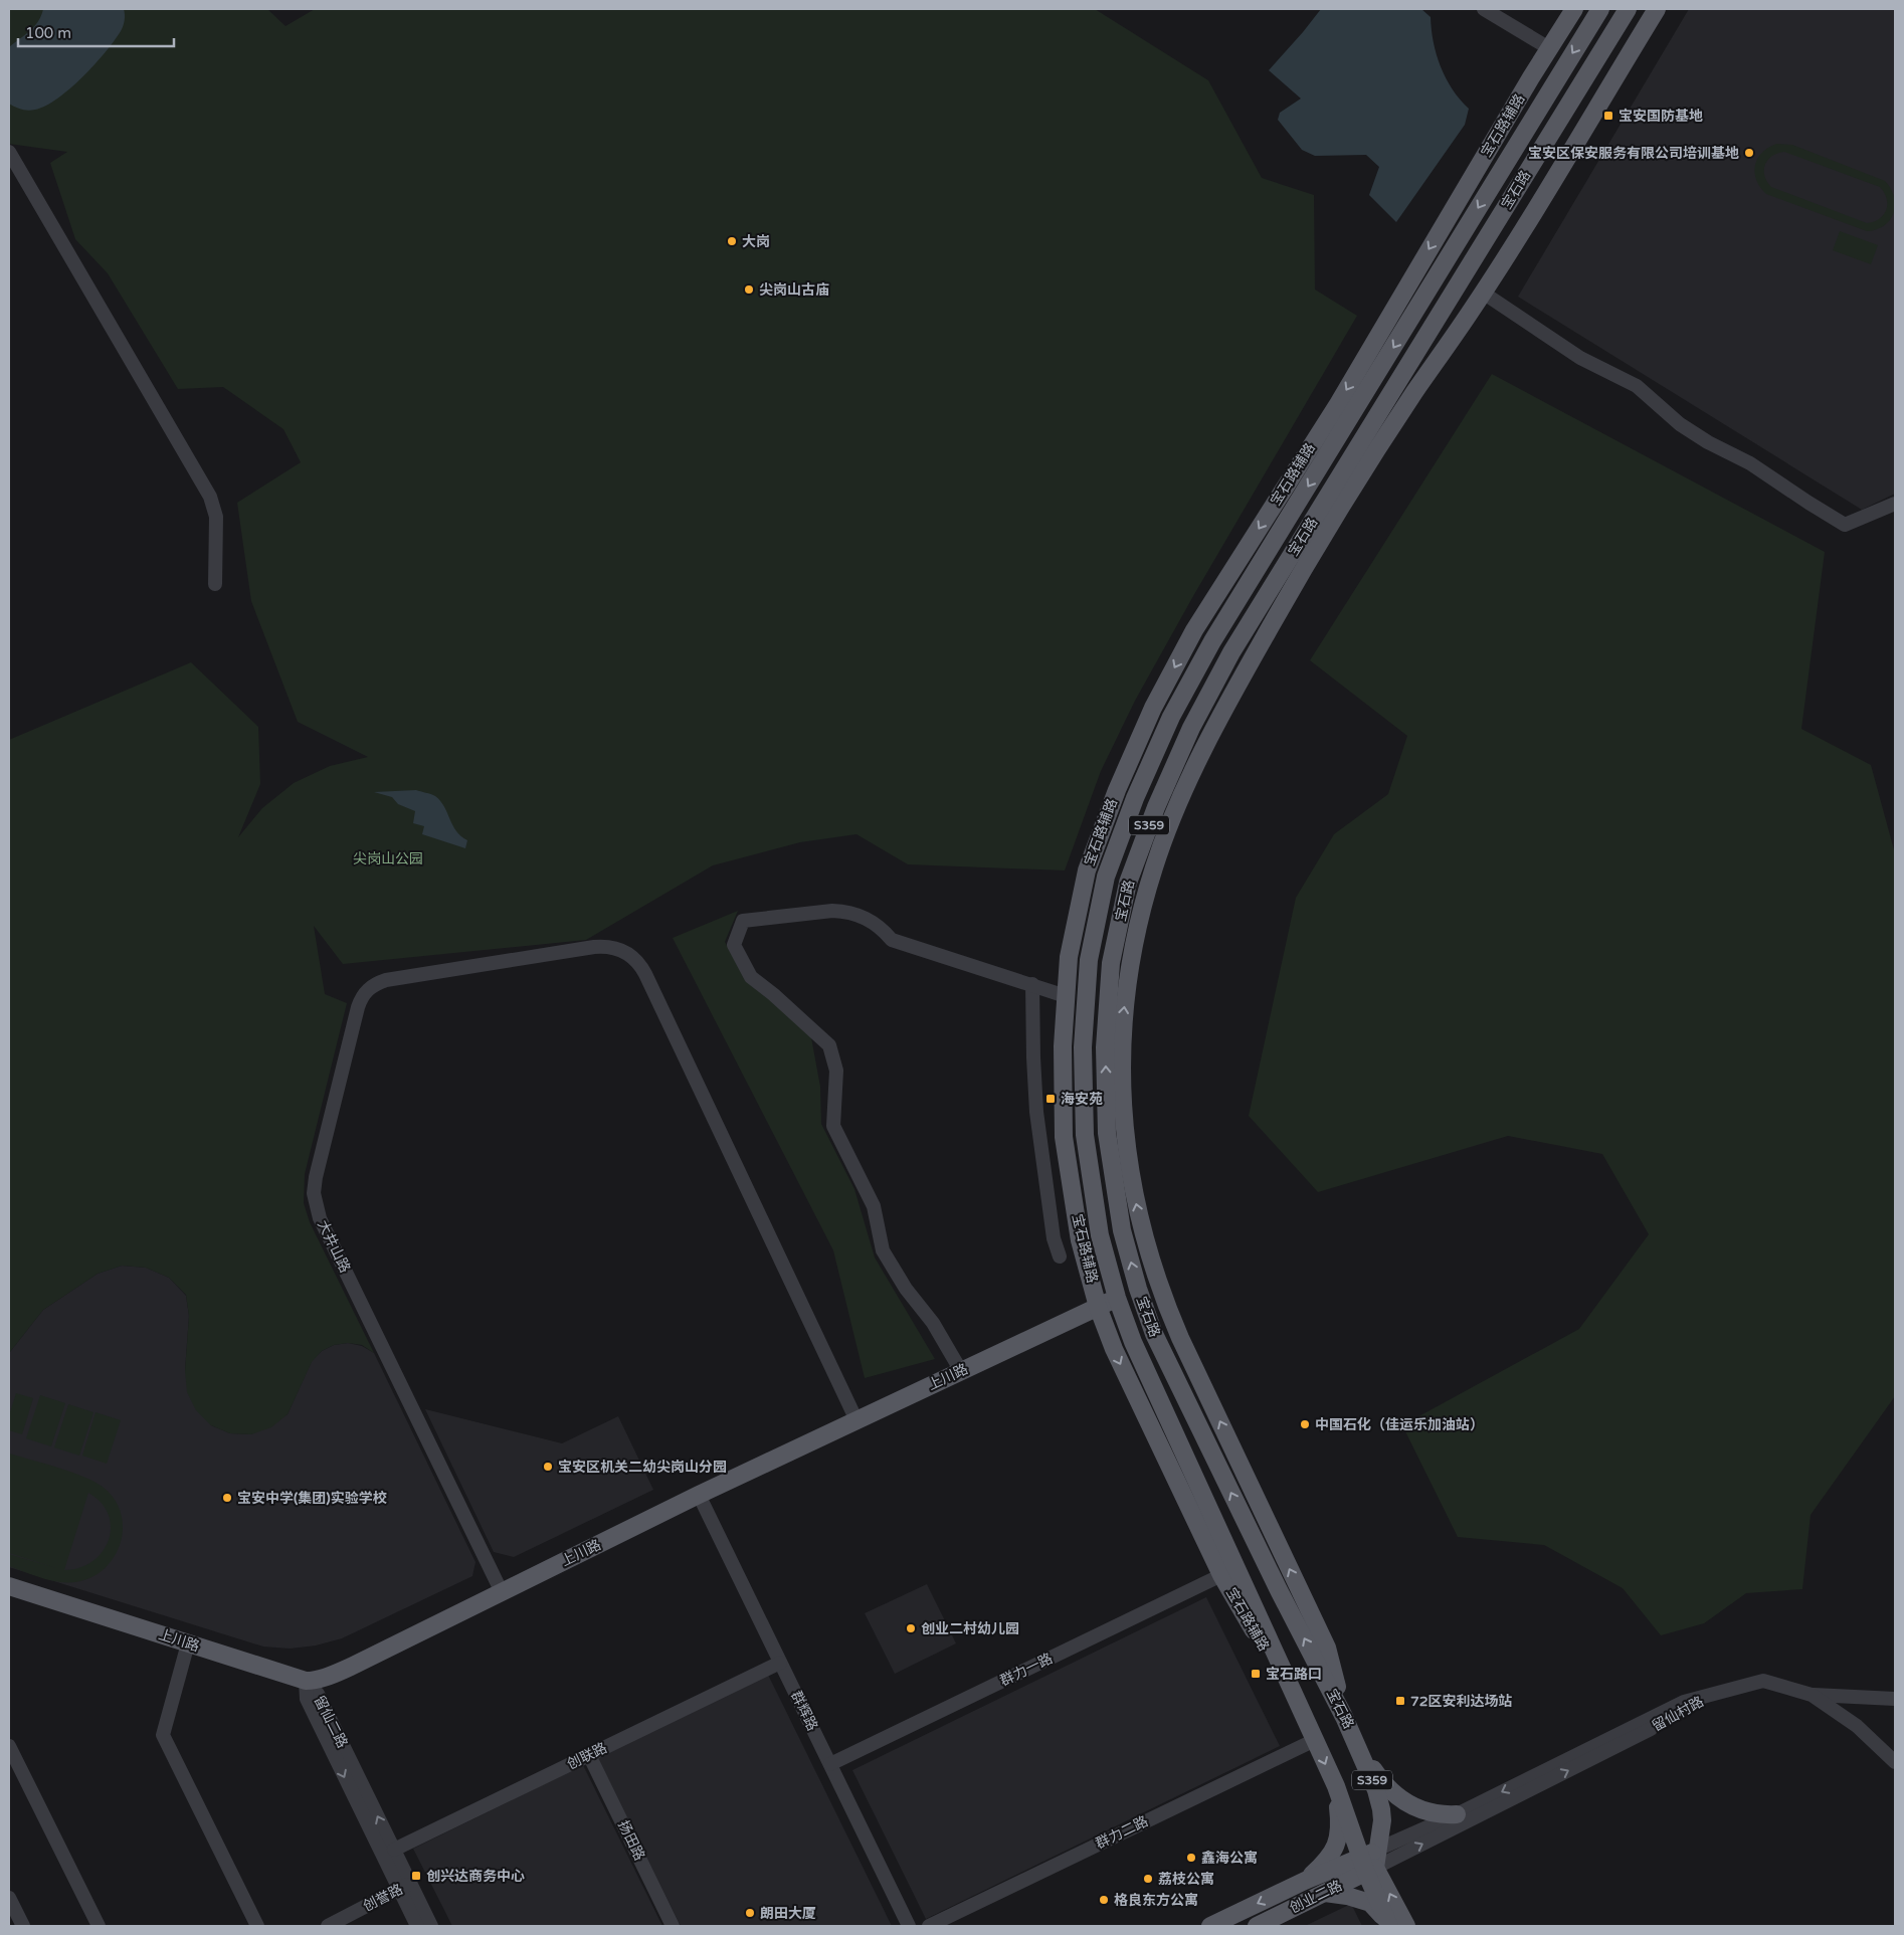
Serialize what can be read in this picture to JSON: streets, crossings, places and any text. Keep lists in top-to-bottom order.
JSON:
{
  "streets": {
    "main road": [
      "宝石路辅路",
      "宝石路",
      "S359",
      "上川路",
      "创业二路"
    ],
    "street": [
      "大井山路",
      "群力一路",
      "群辉路",
      "留仙村路",
      "留仙二路",
      "创联路",
      "群力二路",
      "扬田路",
      "创誉路"
    ]
  },
  "crossings": [
    ["宝石路辅路", "宝石路"],
    ["宝石路辅路", "上川路"],
    ["宝石路辅路", "群力一路"],
    ["宝石路辅路", "群力二路"],
    ["宝石路", "上川路"],
    ["宝石路", "留仙村路"],
    ["宝石路", "群力二路"],
    ["宝石路", "创业二路"],
    ["大井山路", "上川路"],
    ["上川路", "群辉路"],
    ["上川路", "留仙二路"],
    ["群力一路", "群辉路"],
    ["群辉路", "创联路"],
    ["留仙村路", "创业二路"],
    ["留仙二路", "创联路"],
    ["留仙二路", "创誉路"],
    ["创联路", "扬田路"]
  ],
  "parks": ["尖岗山公园"],
  "places": {
    "transit": [
      "宝安国防基地",
      "海安苑",
      "宝石路口",
      "72区安利达场站",
      "创兴达商务中心"
    ],
    "other": [
      "宝安区保安服务有限公司培训基地",
      "大岗",
      "尖岗山古庙",
      "中国石化（佳运乐加油站）",
      "宝安区机关二幼尖岗山分园",
      "宝安中学(集团)实验学校",
      "创业二村幼儿园",
      "鑫海公寓",
      "荔枝公寓",
      "格良东方公寓",
      "朗田大厦"
    ]
  },
  "scale_bar": "100 m"
}
